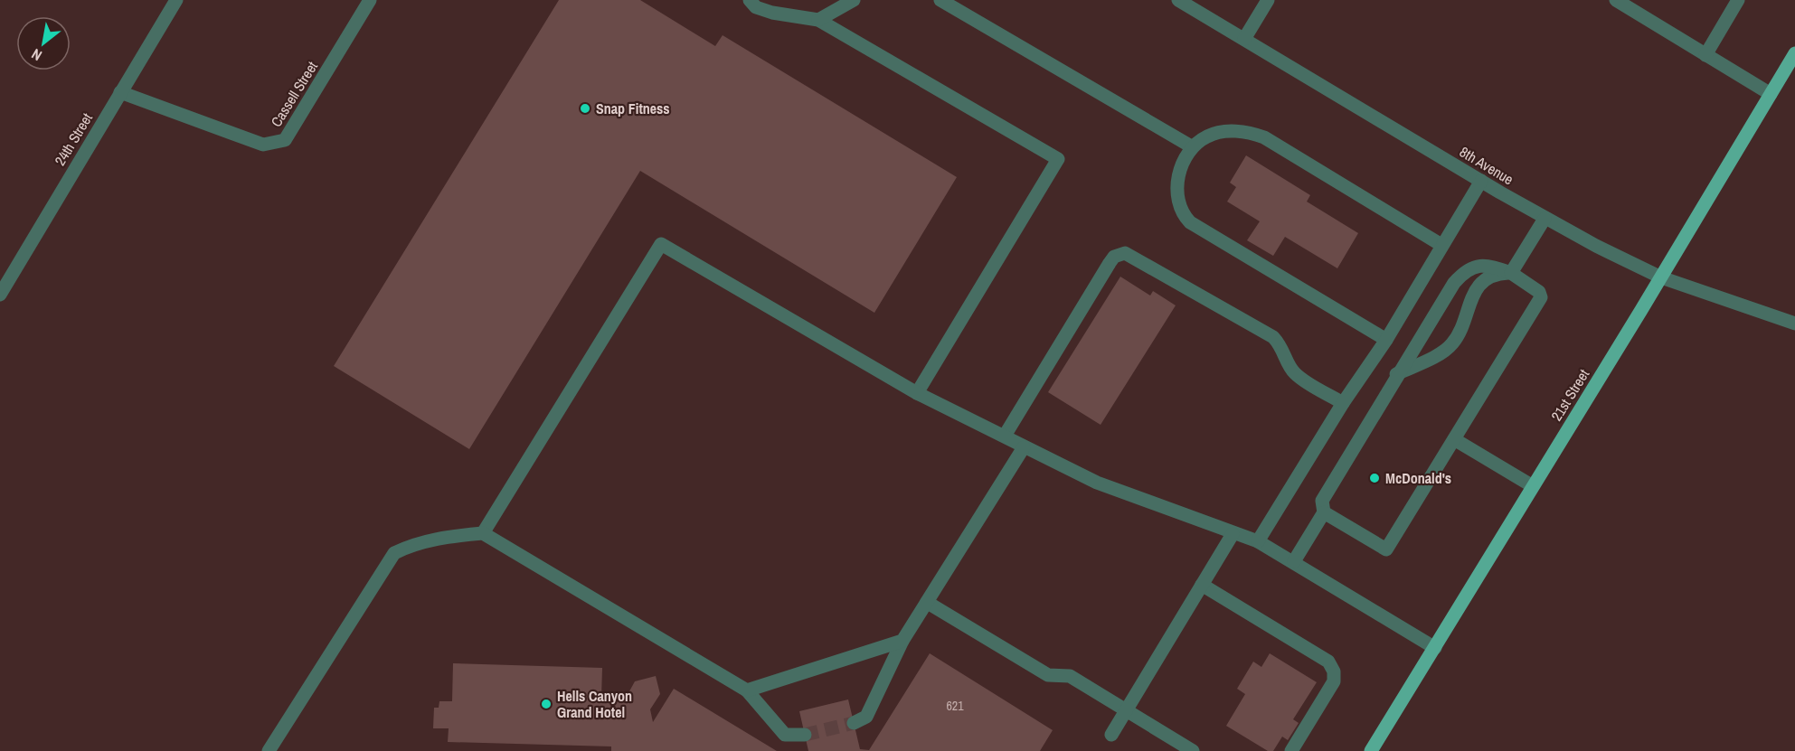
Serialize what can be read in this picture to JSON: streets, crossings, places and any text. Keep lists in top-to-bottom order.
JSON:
{
  "streets": {
    "main road": ["21st Street"],
    "street": ["Cassell Street", "24th Street", "8th Avenue"]
  },
  "crossings": [
    ["Cassell Street", "24th Street"],
    ["8th Avenue", "21st Street"]
  ],
  "places": ["Snap Fitness", "McDonald's", "Hells Canyon Grand Hotel"],
  "house_numbers": ["621"],
  "north": "bottom left"
}
